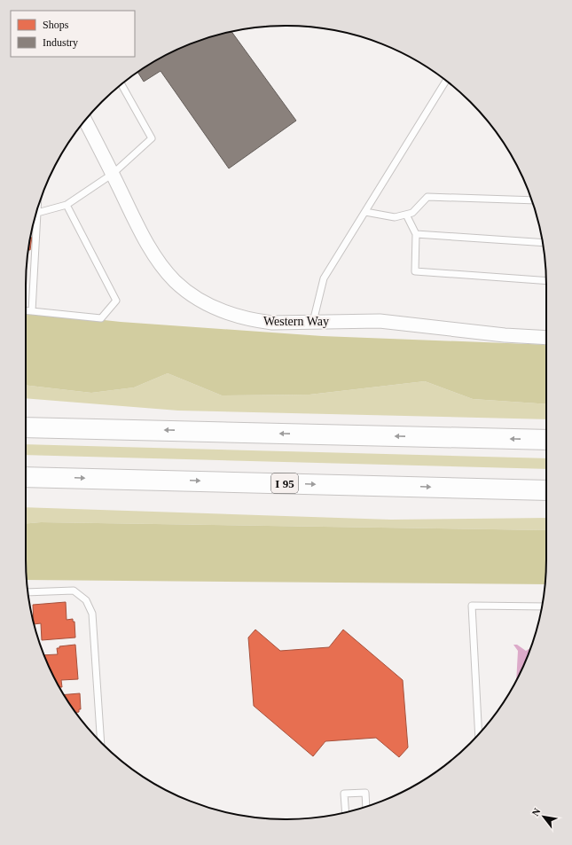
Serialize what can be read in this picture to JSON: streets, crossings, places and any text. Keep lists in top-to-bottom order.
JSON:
{
  "streets": {
    "highway": ["I 95"],
    "street": ["Western Way"]
  },
  "legend": ["Shops", "Industry"],
  "north": "top left"
}
